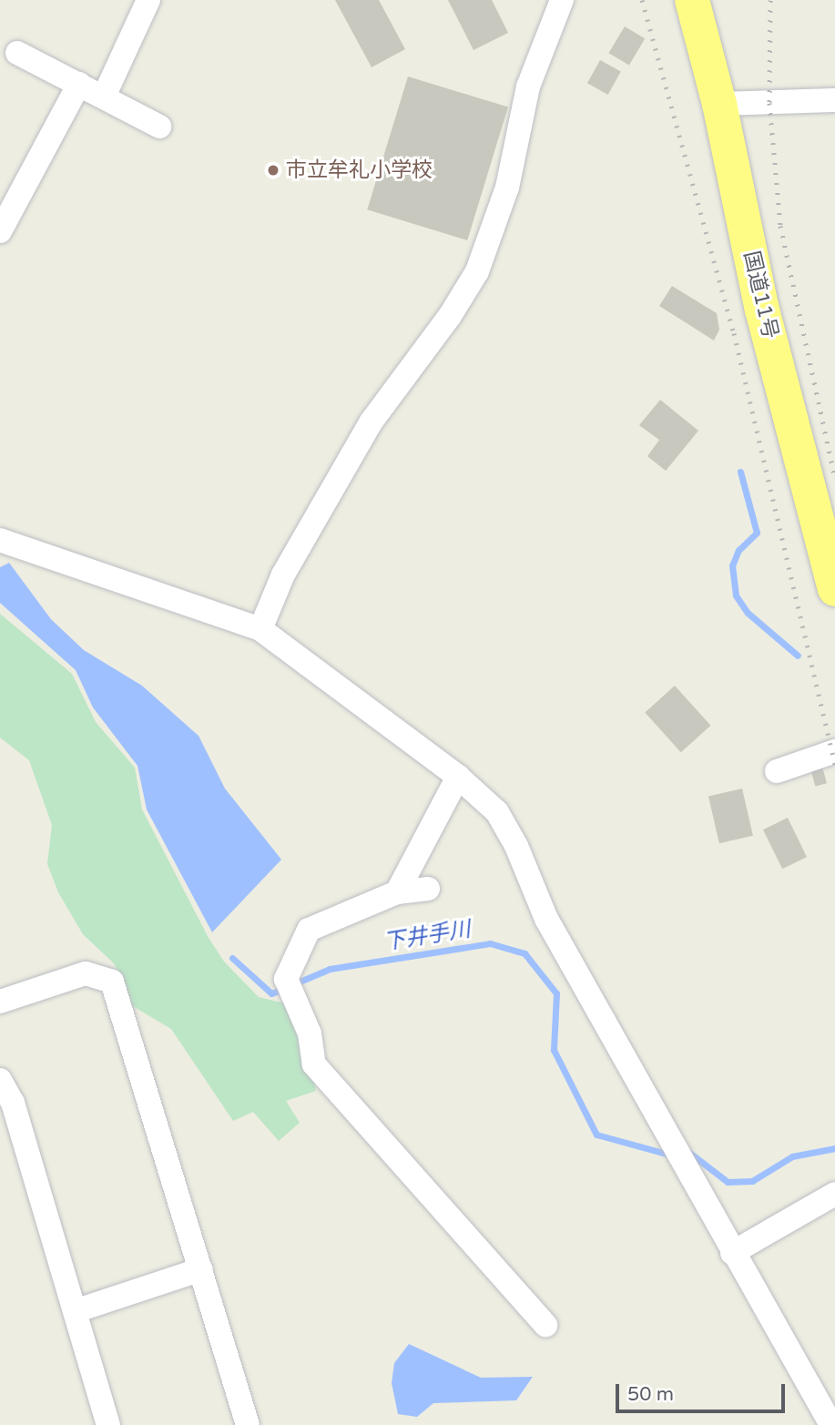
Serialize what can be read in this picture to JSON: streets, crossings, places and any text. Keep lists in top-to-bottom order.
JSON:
{
  "streets": {
    "highway": ["国道11号"]
  },
  "water": ["下井手川"],
  "places": ["市立牟礼小学校"],
  "scale_bar": "50 m"
}
